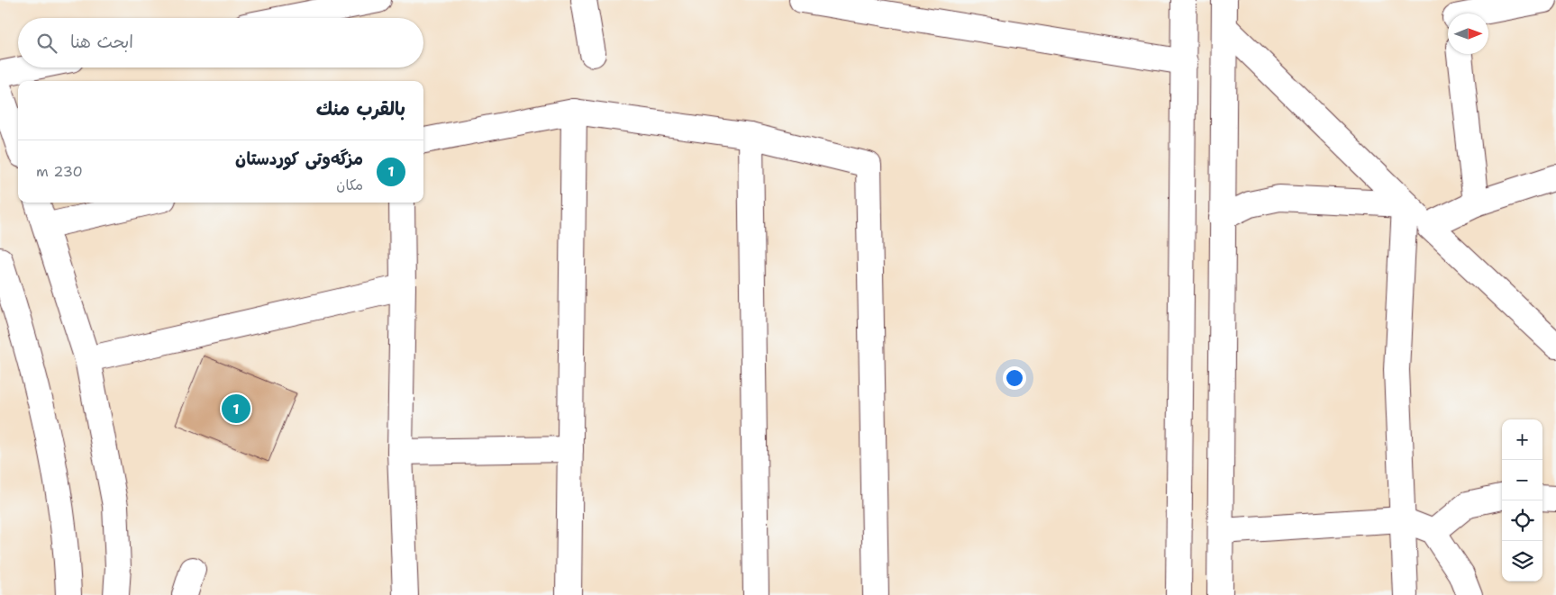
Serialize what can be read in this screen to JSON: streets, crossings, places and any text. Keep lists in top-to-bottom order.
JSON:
{
  "north": "right",
  "page": {
    "search": "ابحث هنا",
    "heading": "بالقرب منك",
    "list": [
      {
        "mark": "1",
        "name": "مزگەوتی کوردستان",
        "note": "مكان",
        "value": "230 m"
      }
    ],
    "pins": "1",
    "map_buttons": ["+", "−"]
  }
}
